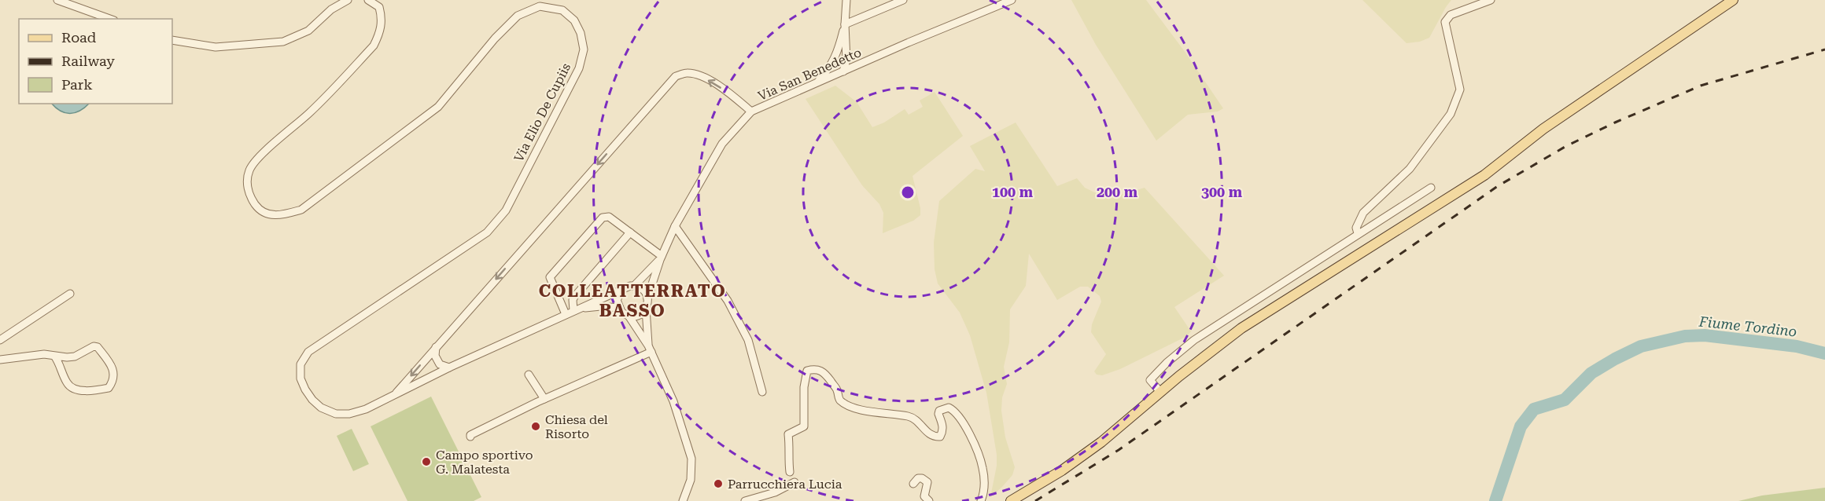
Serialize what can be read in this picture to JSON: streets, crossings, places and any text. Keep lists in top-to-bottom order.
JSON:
{
  "streets": {
    "street": ["Via San Benedetto", "Via Elio De Cupiis"]
  },
  "districts": ["COLLEATTERRATO BASSO"],
  "water": ["Fiume Tordino"],
  "places": ["Chiesa del Risorto", "Campo sportivo G. Malatesta", "Parrucchiera Lucia"],
  "legend": ["Road", "Railway", "Park"],
  "rings": ["100 m", "200 m", "300 m"]
}
